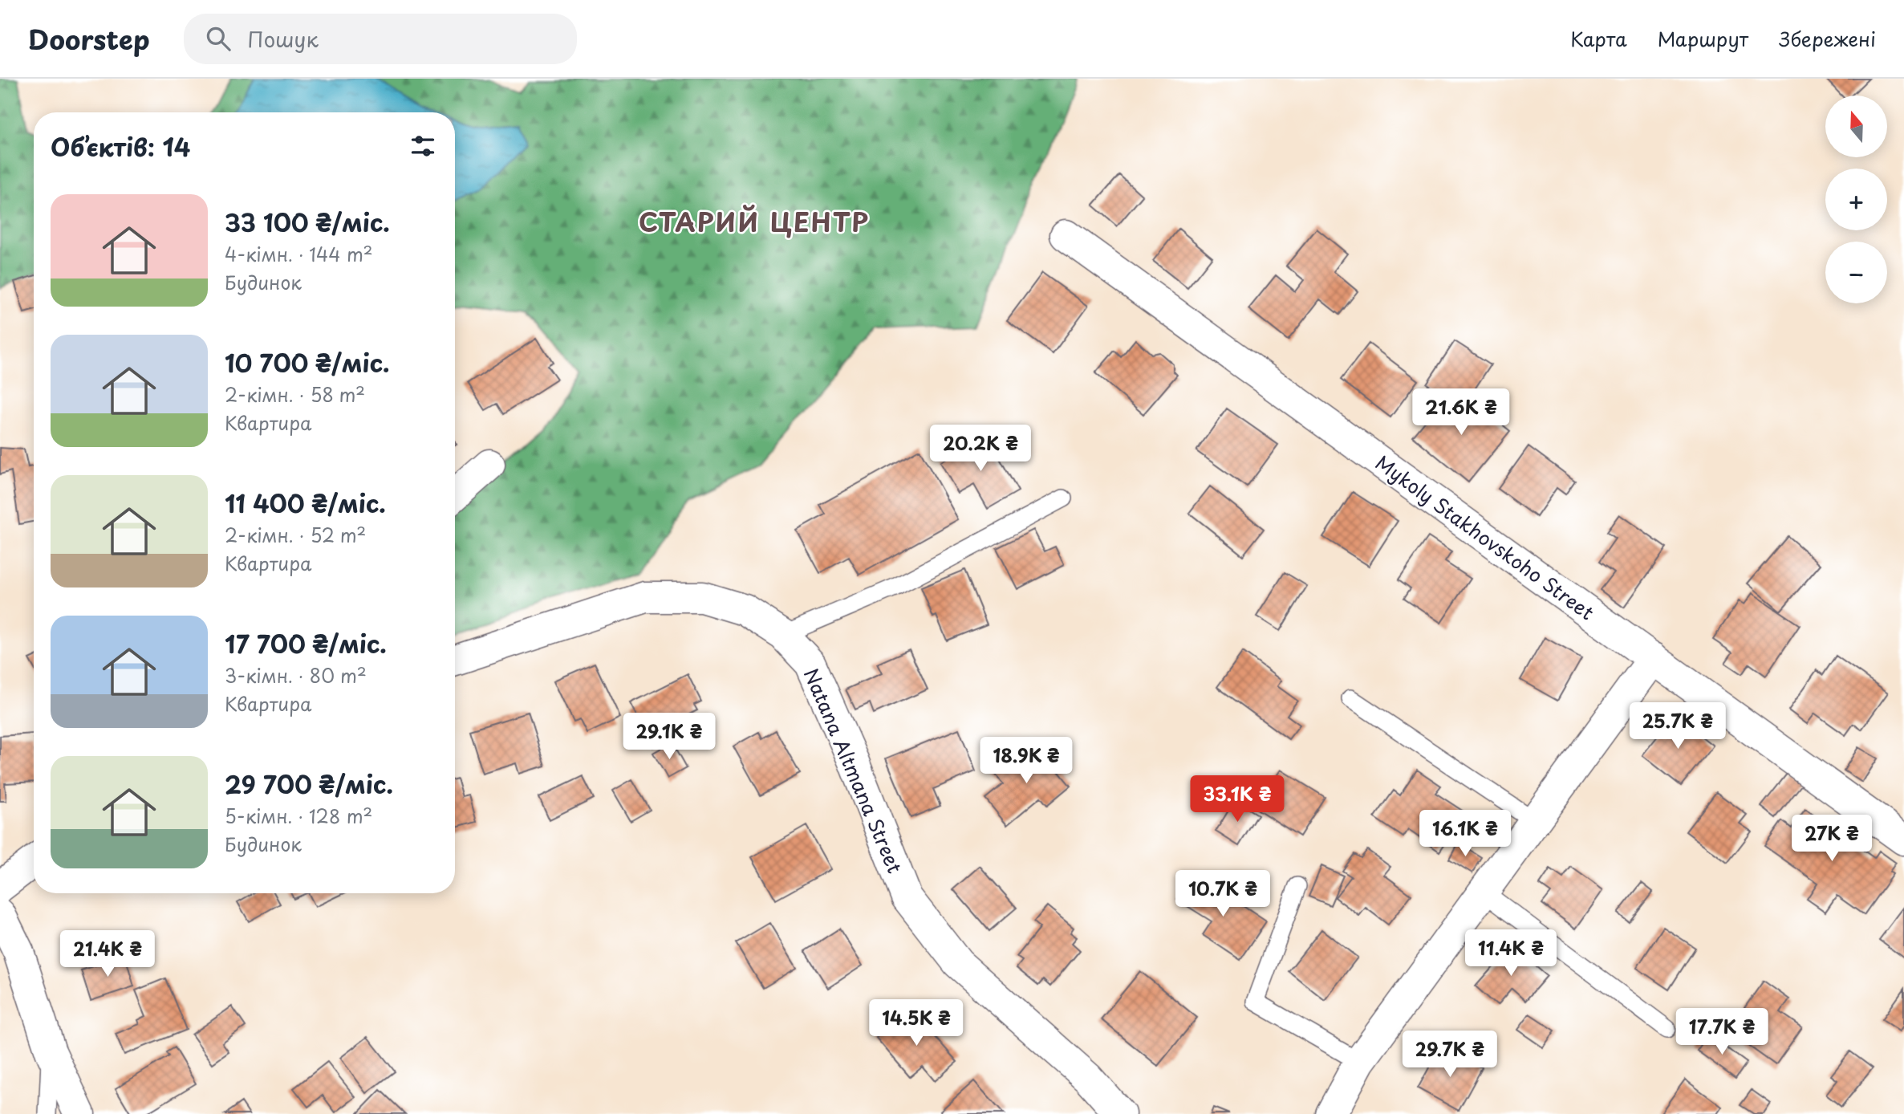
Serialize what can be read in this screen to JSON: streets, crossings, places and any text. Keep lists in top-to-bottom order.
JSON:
{
  "streets": {
    "street": ["Mykoly Stakhovskoho Street", "Natana Altmana Street"]
  },
  "districts": ["СТАРИЙ ЦЕНТР"],
  "north": "top",
  "page": {
    "header": "Doorstep",
    "search": "Пошук",
    "nav": ["Карта", "Маршрут", "Збережені"],
    "map_buttons": ["+", "−"],
    "heading": "Об’єктів: 14",
    "list": [
      {
        "name": "33 100 ₴/міс.",
        "note": "4-кімн. · 144 m² · Будинок"
      },
      {
        "name": "10 700 ₴/міс.",
        "note": "2-кімн. · 58 m² · Квартира"
      },
      {
        "name": "11 400 ₴/міс.",
        "note": "2-кімн. · 52 m² · Квартира"
      },
      {
        "name": "17 700 ₴/міс.",
        "note": "3-кімн. · 80 m² · Квартира"
      },
      {
        "name": "29 700 ₴/міс.",
        "note": "5-кімн. · 128 m² · Будинок"
      }
    ],
    "price": [
      "21.6K ₴",
      "20.2K ₴",
      "25.7K ₴",
      "29.1K ₴",
      "18.9K ₴",
      "33.1K ₴",
      "16.1K ₴",
      "27K ₴",
      "10.7K ₴",
      "11.4K ₴",
      "21.4K ₴",
      "14.5K ₴",
      "17.7K ₴",
      "29.7K ₴"
    ]
  }
}
